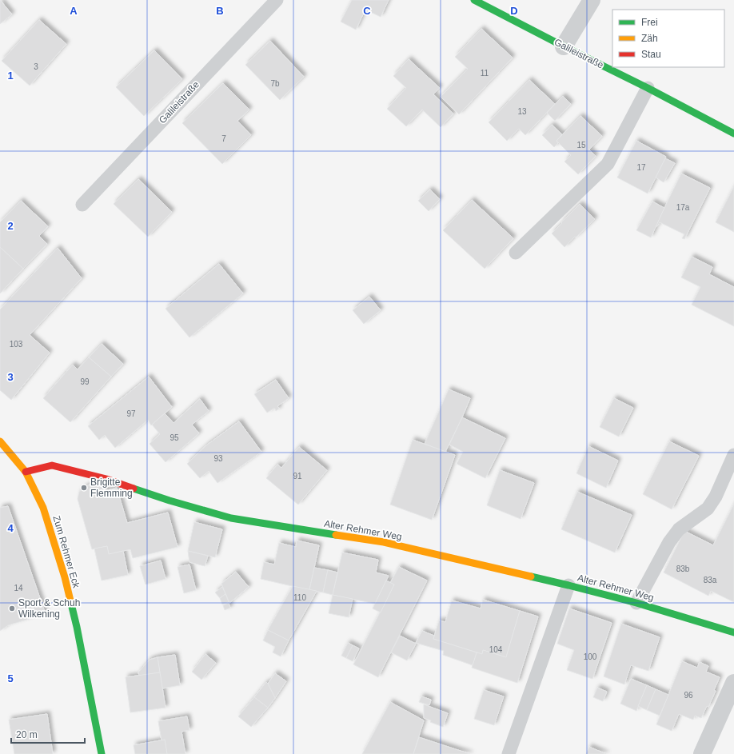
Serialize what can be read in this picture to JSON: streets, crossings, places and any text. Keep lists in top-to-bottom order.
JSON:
{
  "streets": {
    "street": ["Galileistraße", "Alter Rehmer Weg", "Zum Rehmer Eck"]
  },
  "crossings": [
    ["Alter Rehmer Weg", "Zum Rehmer Eck"]
  ],
  "places": ["Brigitte Flemming", "Sport & Schuh Wilkening"],
  "house_numbers": [
    "3",
    "11",
    "7b",
    "13",
    "7",
    "15",
    "17",
    "17a",
    "103",
    "99",
    "97",
    "95",
    "93",
    "91",
    "83b",
    "83a",
    "14",
    "110",
    "104",
    "100",
    "96"
  ],
  "legend": ["Frei", "Zäh", "Stau"],
  "scale_bar": "20 m",
  "grid": {
    "columns": [
      "A",
      "B",
      "C",
      "D"
    ],
    "rows": [
      "1",
      "2",
      "3",
      "4",
      "5"
    ]
  }
}
